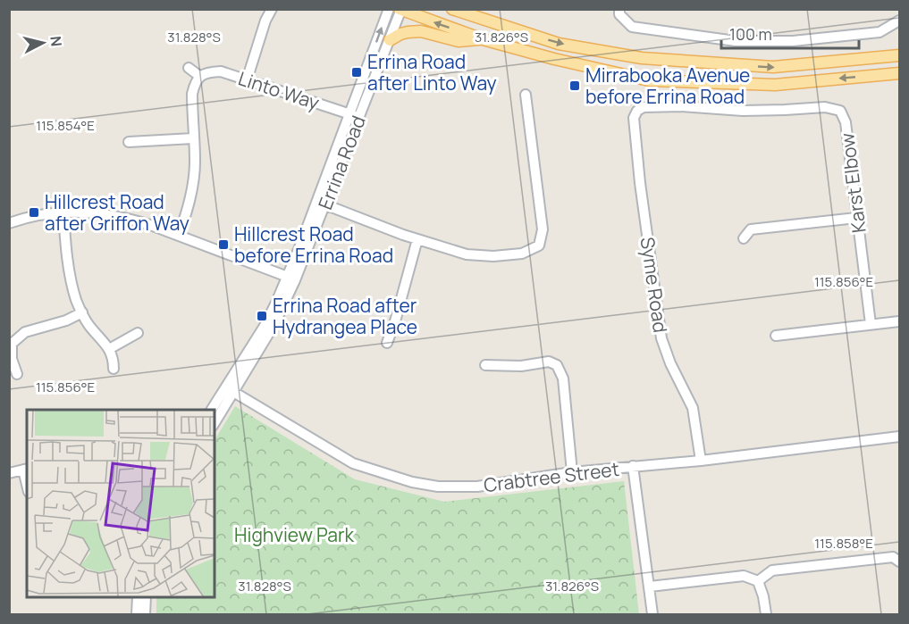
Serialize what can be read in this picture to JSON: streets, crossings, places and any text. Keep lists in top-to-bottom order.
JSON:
{
  "streets": {
    "street": [
      "Linto Way",
      "Errina Road",
      "Karst Elbow",
      "Syme Road",
      "Crabtree Street"
    ]
  },
  "crossings": [
    ["Linto Way", "Errina Road"],
    ["Errina Road", "Crabtree Street"],
    ["Karst Elbow", "Syme Road"],
    ["Syme Road", "Crabtree Street"]
  ],
  "parks": ["Highview Park"],
  "places": {
    "transit": [
      "Errina Road after Linto Way",
      "Mirrabooka Avenue before Errina Road",
      "Hillcrest Road after Griffon Way",
      "Hillcrest Road before Errina Road",
      "Errina Road after Hydrangea Place"
    ]
  },
  "scale_bar": "100 m",
  "north": "right",
  "coordinates": [
    "31.828°S",
    "31.826°S",
    "115.854°E",
    "115.856°E",
    "115.858°E"
  ]
}
